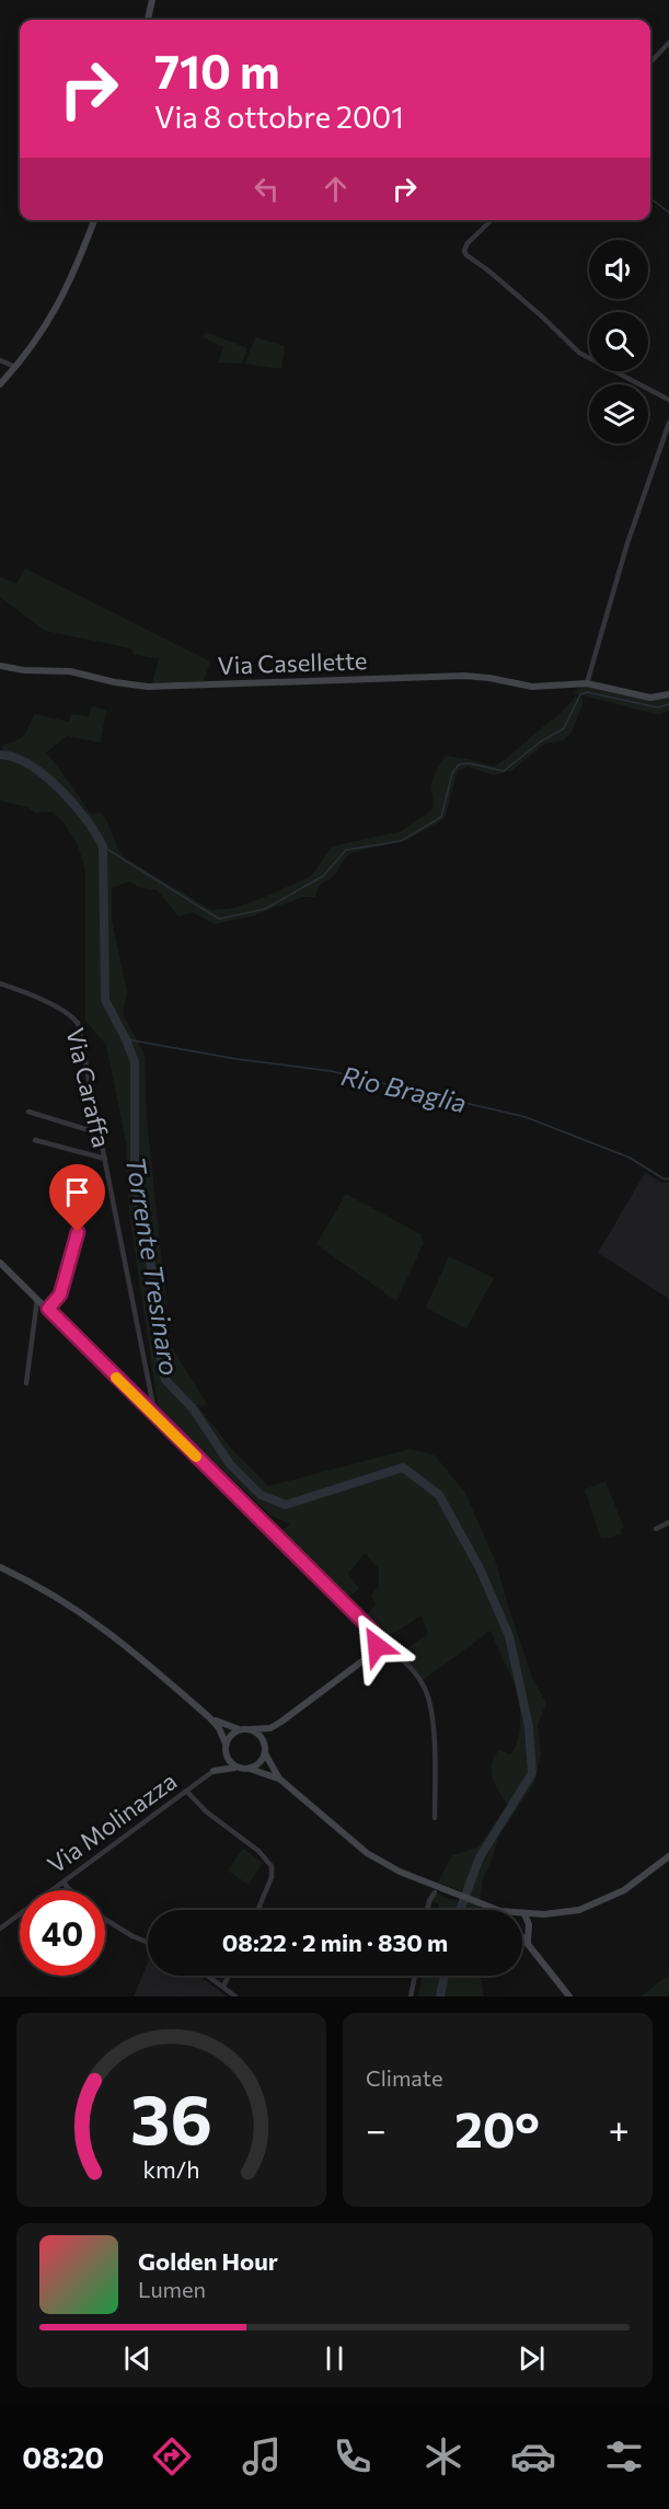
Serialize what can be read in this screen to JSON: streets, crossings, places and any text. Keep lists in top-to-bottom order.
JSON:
{
  "streets": {
    "street": ["Via Casellette", "Via Caraffa", "Via Molinazza"]
  },
  "water": ["Rio Braglia", "Torrente Tresinaro"],
  "page": {
    "turn": ["710 m", "Via 8 ottobre 2001"],
    "limit": "40",
    "trip": "08:22 · 2 min · 830 m",
    "tile": "Climate",
    "heat": ["−", "20°", "+"],
    "song": ["Golden Hour", "Lumen"],
    "tabs": "08:20",
    "gauge": ["36", "km/h"]
  }
}
